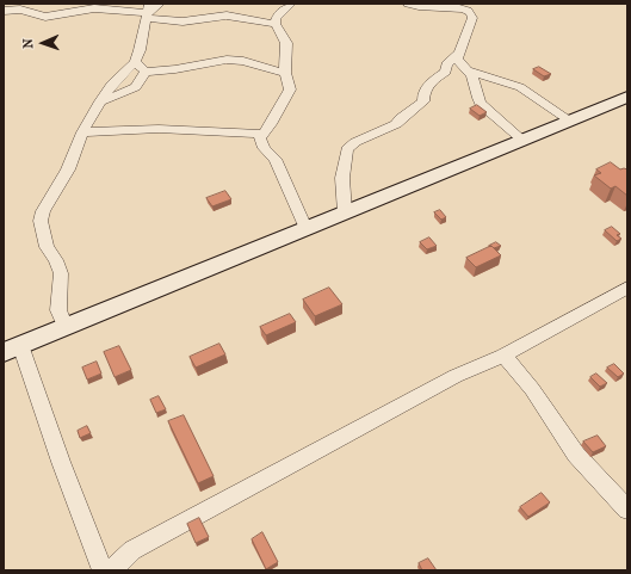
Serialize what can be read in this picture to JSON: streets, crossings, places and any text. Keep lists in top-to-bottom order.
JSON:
{
  "north": "left"
}
